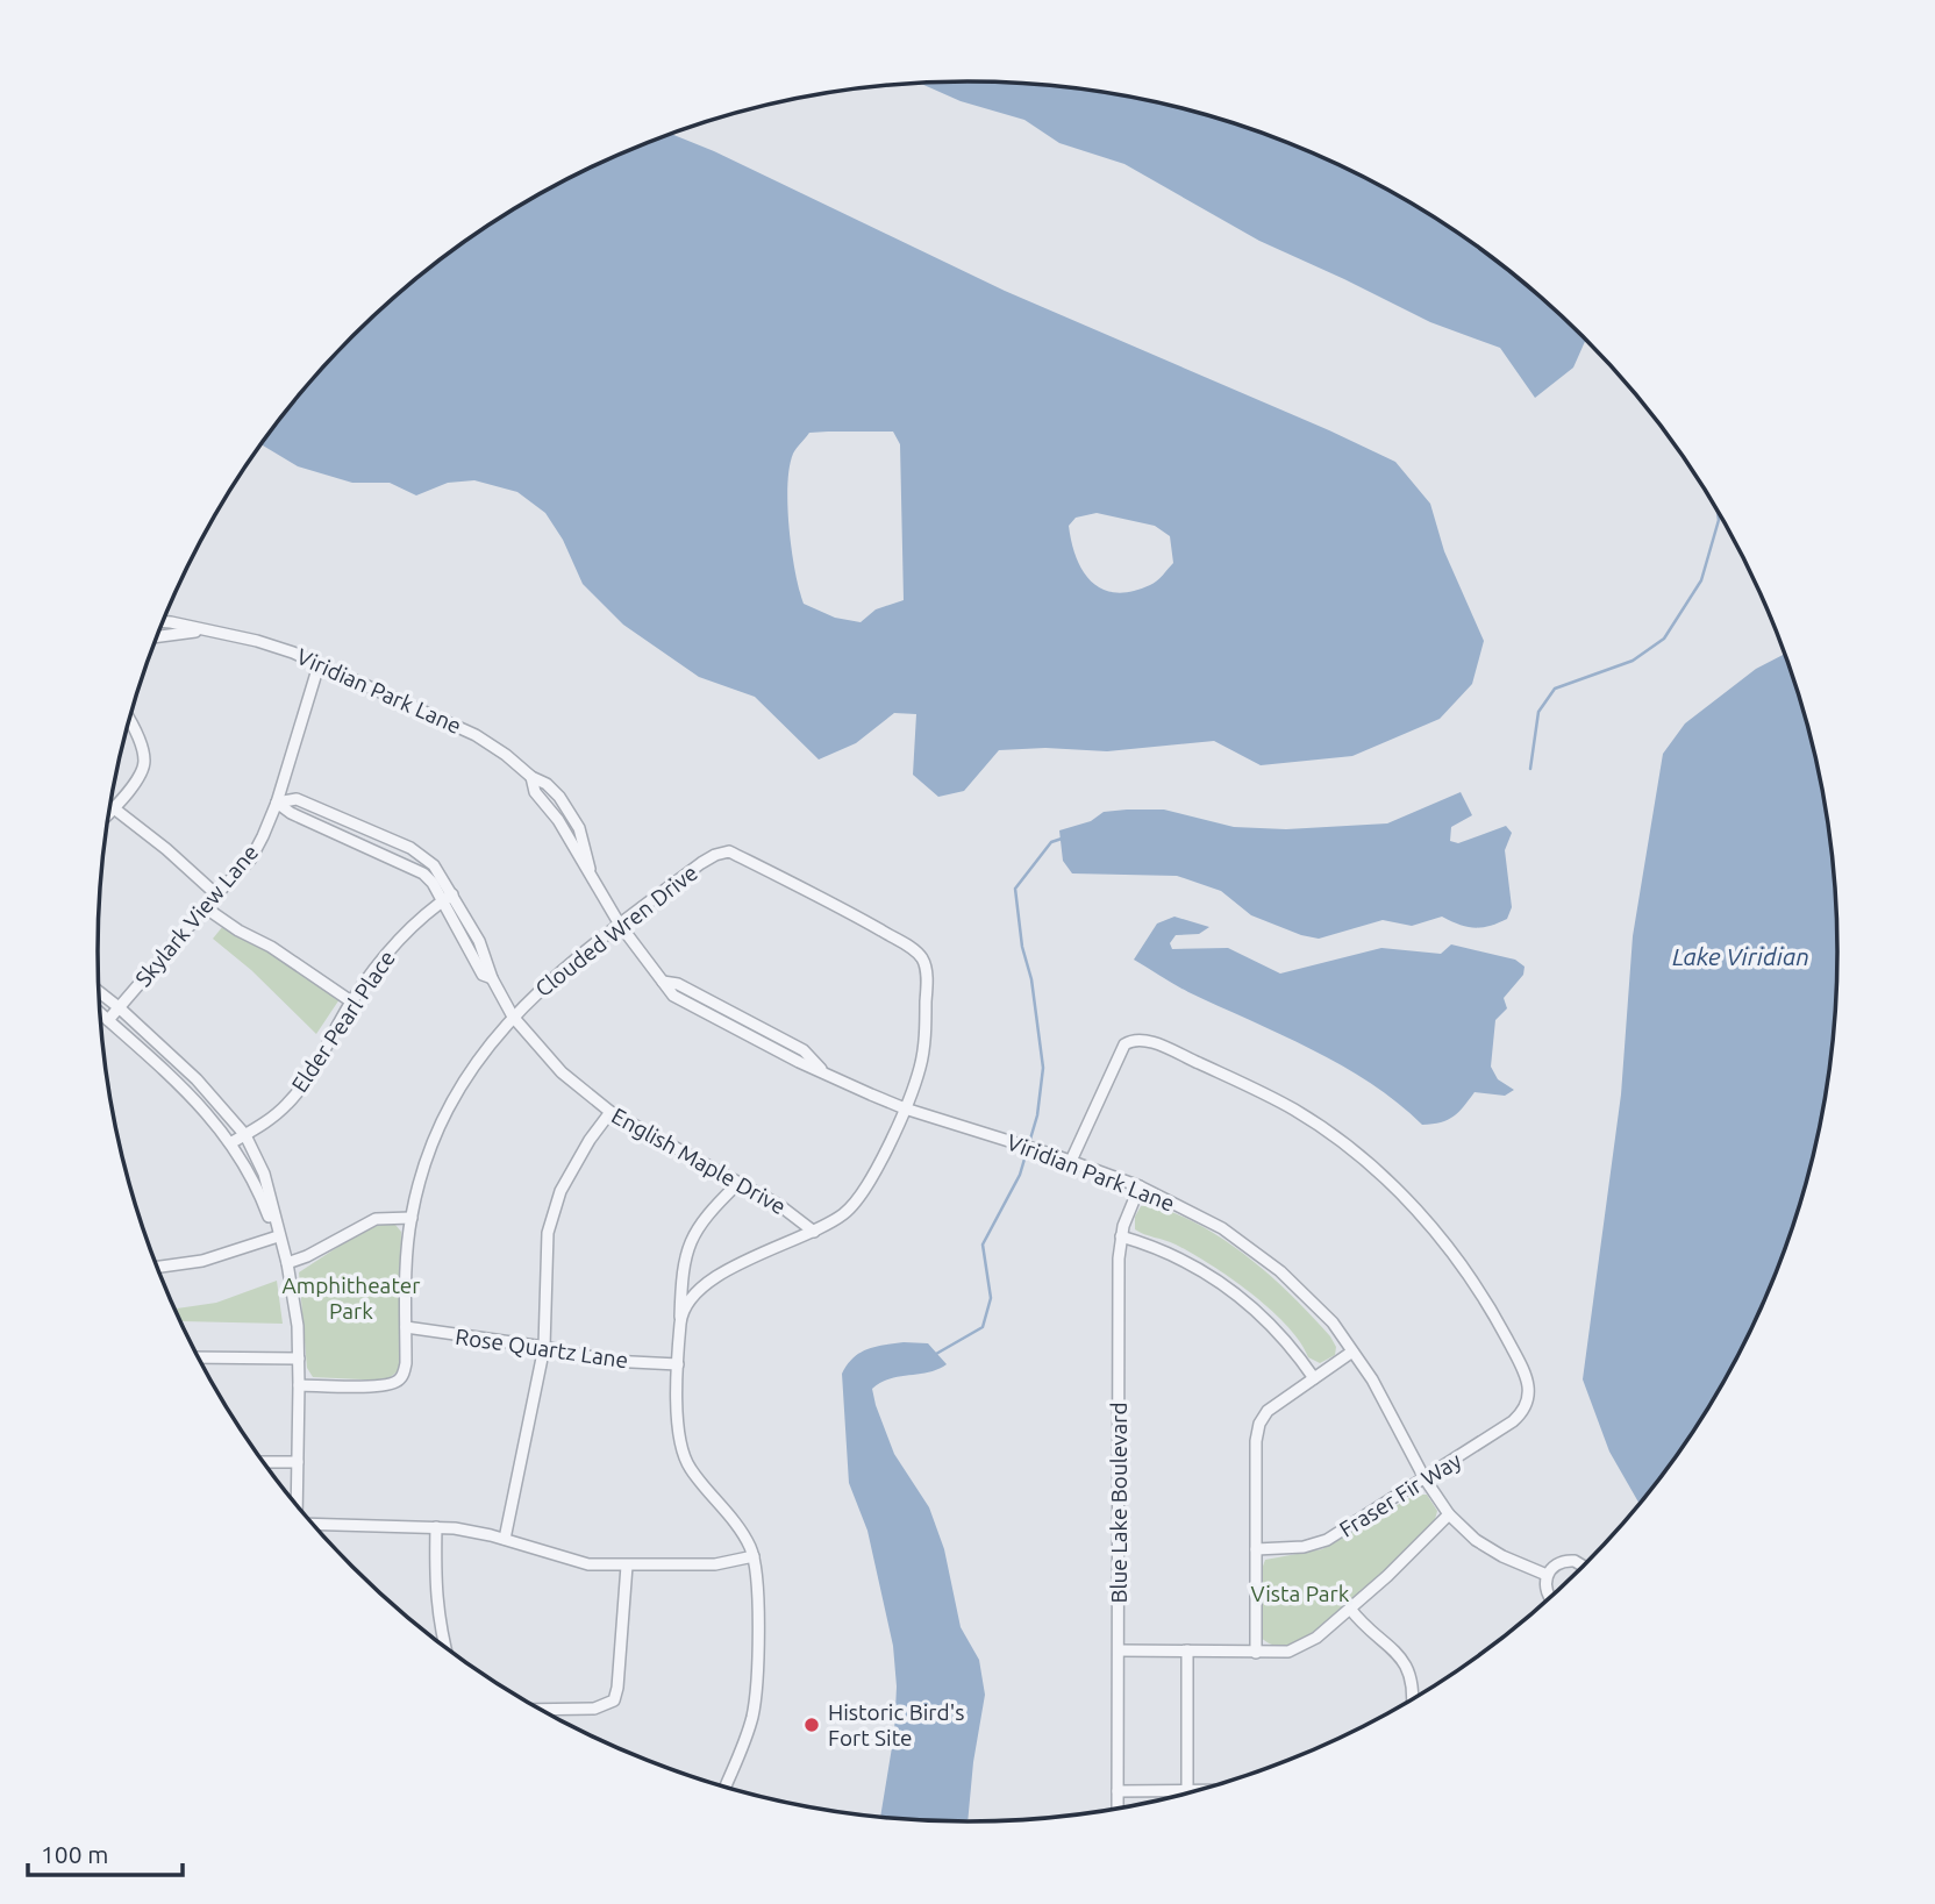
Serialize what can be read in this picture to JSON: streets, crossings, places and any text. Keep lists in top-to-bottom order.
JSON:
{
  "streets": {
    "street": [
      "Viridian Park Lane",
      "Skylark View Lane",
      "Clouded Wren Drive",
      "Elder Pearl Place",
      "English Maple Drive",
      "Rose Quartz Lane",
      "Fraser Fir Way",
      "Blue Lake Boulevard"
    ]
  },
  "crossings": [
    ["Viridian Park Lane", "Skylark View Lane"],
    ["Viridian Park Lane", "Clouded Wren Drive"],
    ["Viridian Park Lane", "Fraser Fir Way"],
    ["Viridian Park Lane", "Blue Lake Boulevard"],
    ["Skylark View Lane", "English Maple Drive"],
    ["Clouded Wren Drive", "English Maple Drive"],
    ["Clouded Wren Drive", "Rose Quartz Lane"],
    ["Elder Pearl Place", "English Maple Drive"]
  ],
  "water": ["Lake Viridian"],
  "parks": ["Amphitheater Park", "Vista Park"],
  "places": ["Historic Bird's Fort Site"],
  "scale_bar": "100 m"
}
